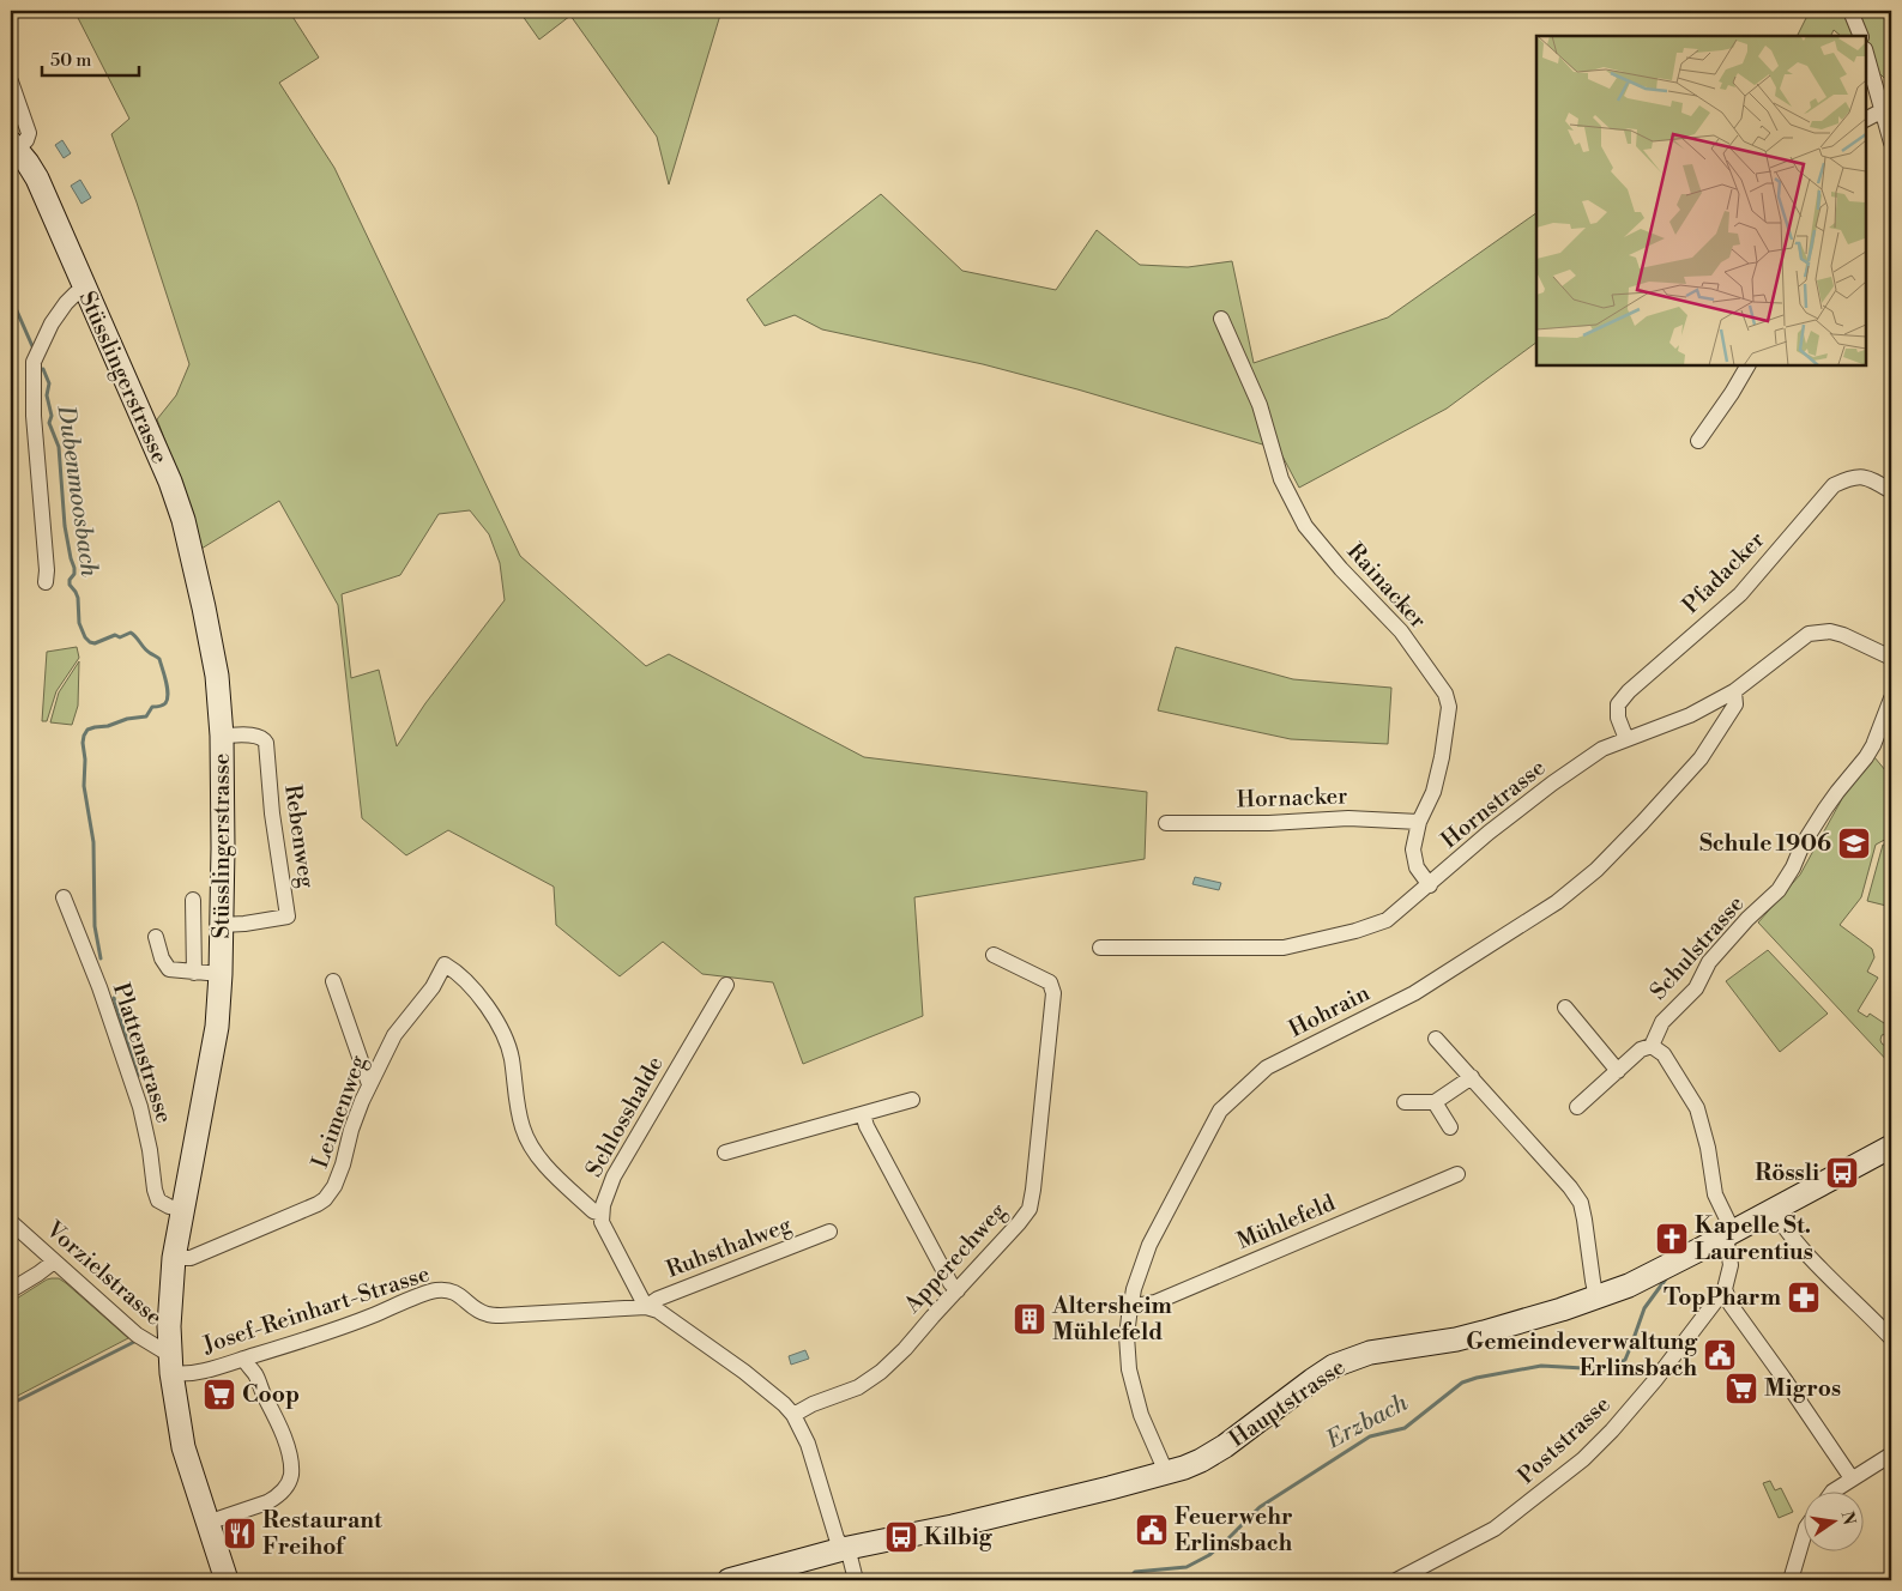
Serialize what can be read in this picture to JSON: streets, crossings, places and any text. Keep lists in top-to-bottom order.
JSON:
{
  "streets": {
    "street": [
      "Stüsslingerstrasse",
      "Pfadacker",
      "Rainacker",
      "Hornacker",
      "Hornstrasse",
      "Rebenweg",
      "Schulstrasse",
      "Hohrain",
      "Plattenstrasse",
      "Leimenweg",
      "Schlosshalde",
      "Mühlefeld",
      "Ruhsthalweg",
      "Apperechweg",
      "Vorzielstrasse",
      "Josef-Reinhart-Strasse",
      "Hauptstrasse",
      "Poststrasse"
    ]
  },
  "crossings": [
    ["Stüsslingerstrasse", "Rebenweg"],
    ["Stüsslingerstrasse", "Plattenstrasse"],
    ["Stüsslingerstrasse", "Leimenweg"],
    ["Stüsslingerstrasse", "Vorzielstrasse"],
    ["Stüsslingerstrasse", "Josef-Reinhart-Strasse"],
    ["Pfadacker", "Hornstrasse"],
    ["Rainacker", "Hornacker"],
    ["Rainacker", "Hornstrasse"],
    ["Hornstrasse", "Hohrain"],
    ["Hohrain", "Mühlefeld"],
    ["Hohrain", "Hauptstrasse"],
    ["Leimenweg", "Schlosshalde"],
    ["Schlosshalde", "Ruhsthalweg"],
    ["Schlosshalde", "Josef-Reinhart-Strasse"],
    ["Ruhsthalweg", "Josef-Reinhart-Strasse"],
    ["Vorzielstrasse", "Josef-Reinhart-Strasse"]
  ],
  "water": ["Dubenmoosbach", "Erzbach"],
  "places": {
    "school or university": ["Schule 1906"],
    "bus stop": ["Rössli", "Kilbig"],
    "church": ["Kapelle St. Laurentius"],
    "pharmacy": ["TopPharm"],
    "building": ["Altersheim Mühlefeld"],
    "public building": ["Gemeindeverwaltung Erlinsbach", "Feuerwehr Erlinsbach"],
    "supermarket": ["Migros", "Coop"],
    "restaurant": ["Restaurant Freihof"]
  },
  "scale_bar": "50 m",
  "north": "right"
}
